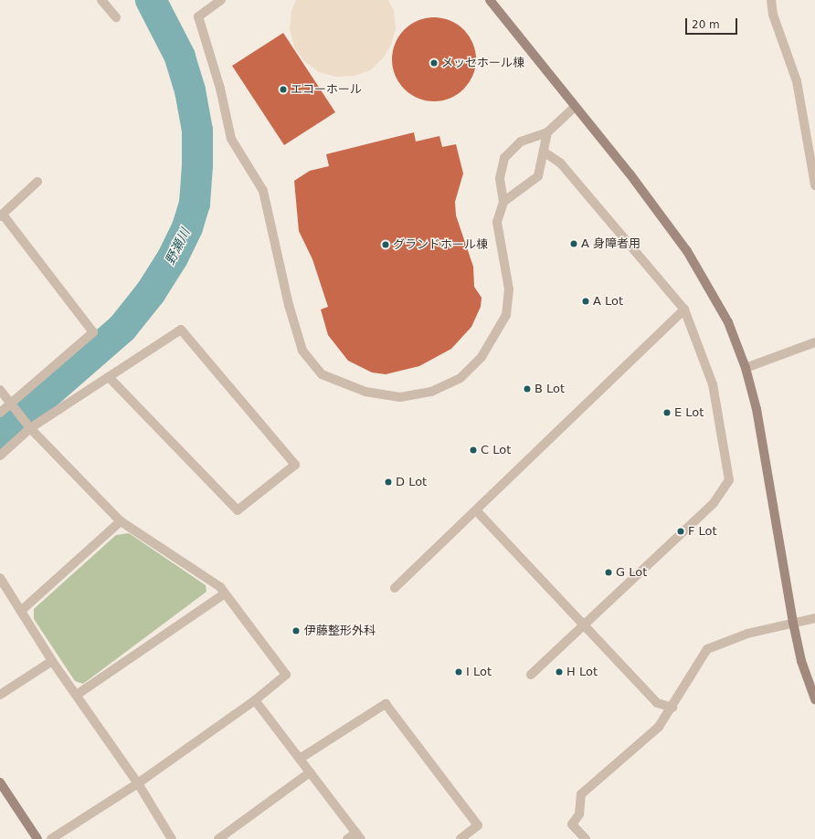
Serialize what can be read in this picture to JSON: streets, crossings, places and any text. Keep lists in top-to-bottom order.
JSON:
{
  "water": ["野瀬川"],
  "places": [
    "メッセホール棟",
    "エコーホール",
    "A 身障者用",
    "グランドホール棟",
    "A Lot",
    "B Lot",
    "E Lot",
    "C Lot",
    "D Lot",
    "F Lot",
    "G Lot",
    "伊藤整形外科",
    "I Lot",
    "H Lot"
  ],
  "scale_bar": "20 m"
}
